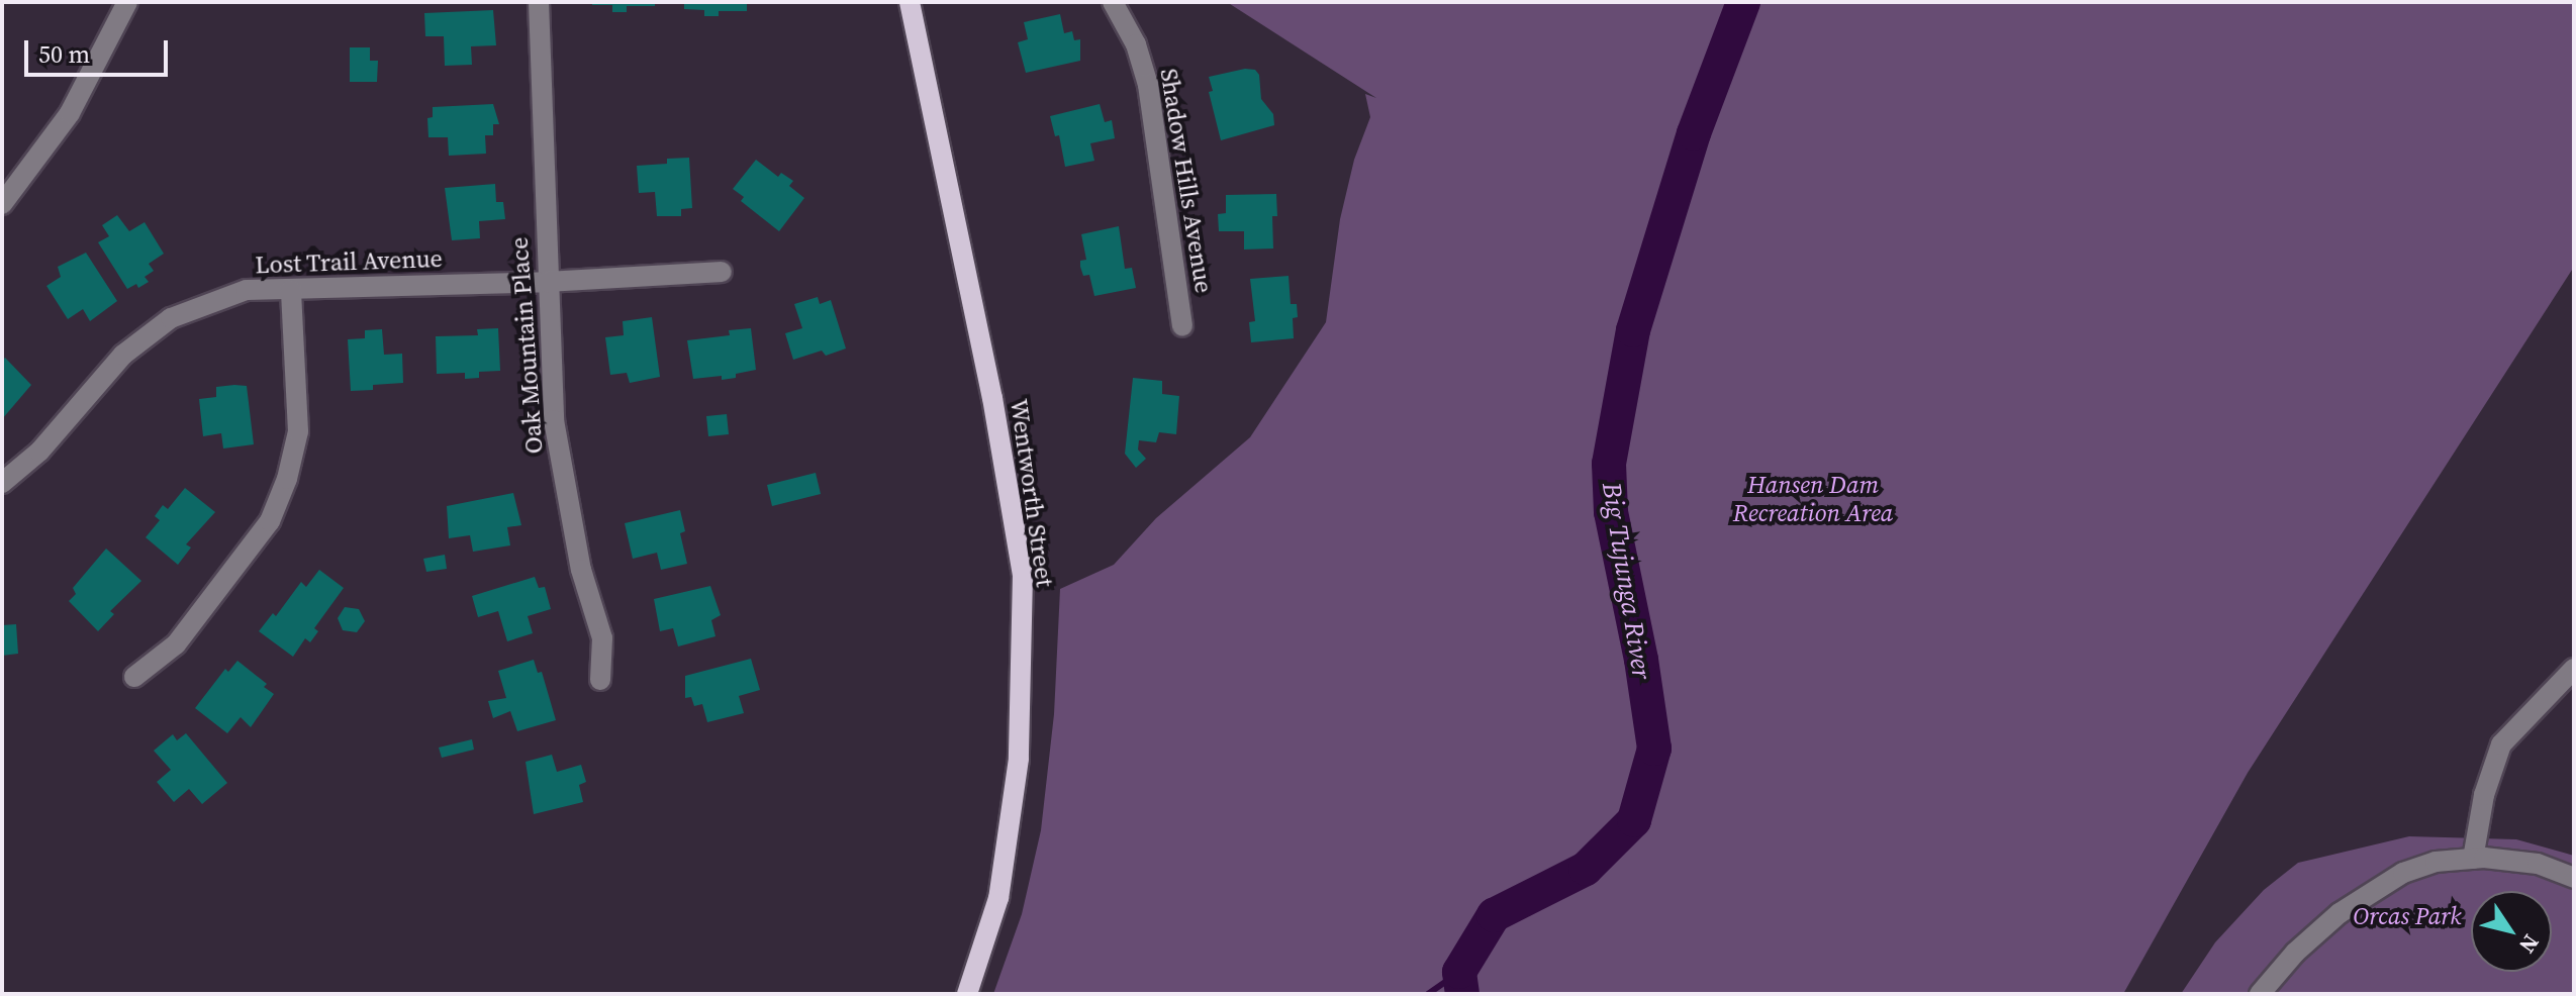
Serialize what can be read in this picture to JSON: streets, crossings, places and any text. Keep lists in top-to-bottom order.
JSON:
{
  "streets": {
    "main road": ["Wentworth Street"],
    "street": ["Shadow Hills Avenue", "Lost Trail Avenue", "Oak Mountain Place"]
  },
  "crossings": [
    ["Lost Trail Avenue", "Oak Mountain Place"]
  ],
  "water": ["Big Tujunga River"],
  "parks": ["Hansen Dam Recreation Area", "Orcas Park"],
  "scale_bar": "50 m",
  "north": "bottom right"
}
